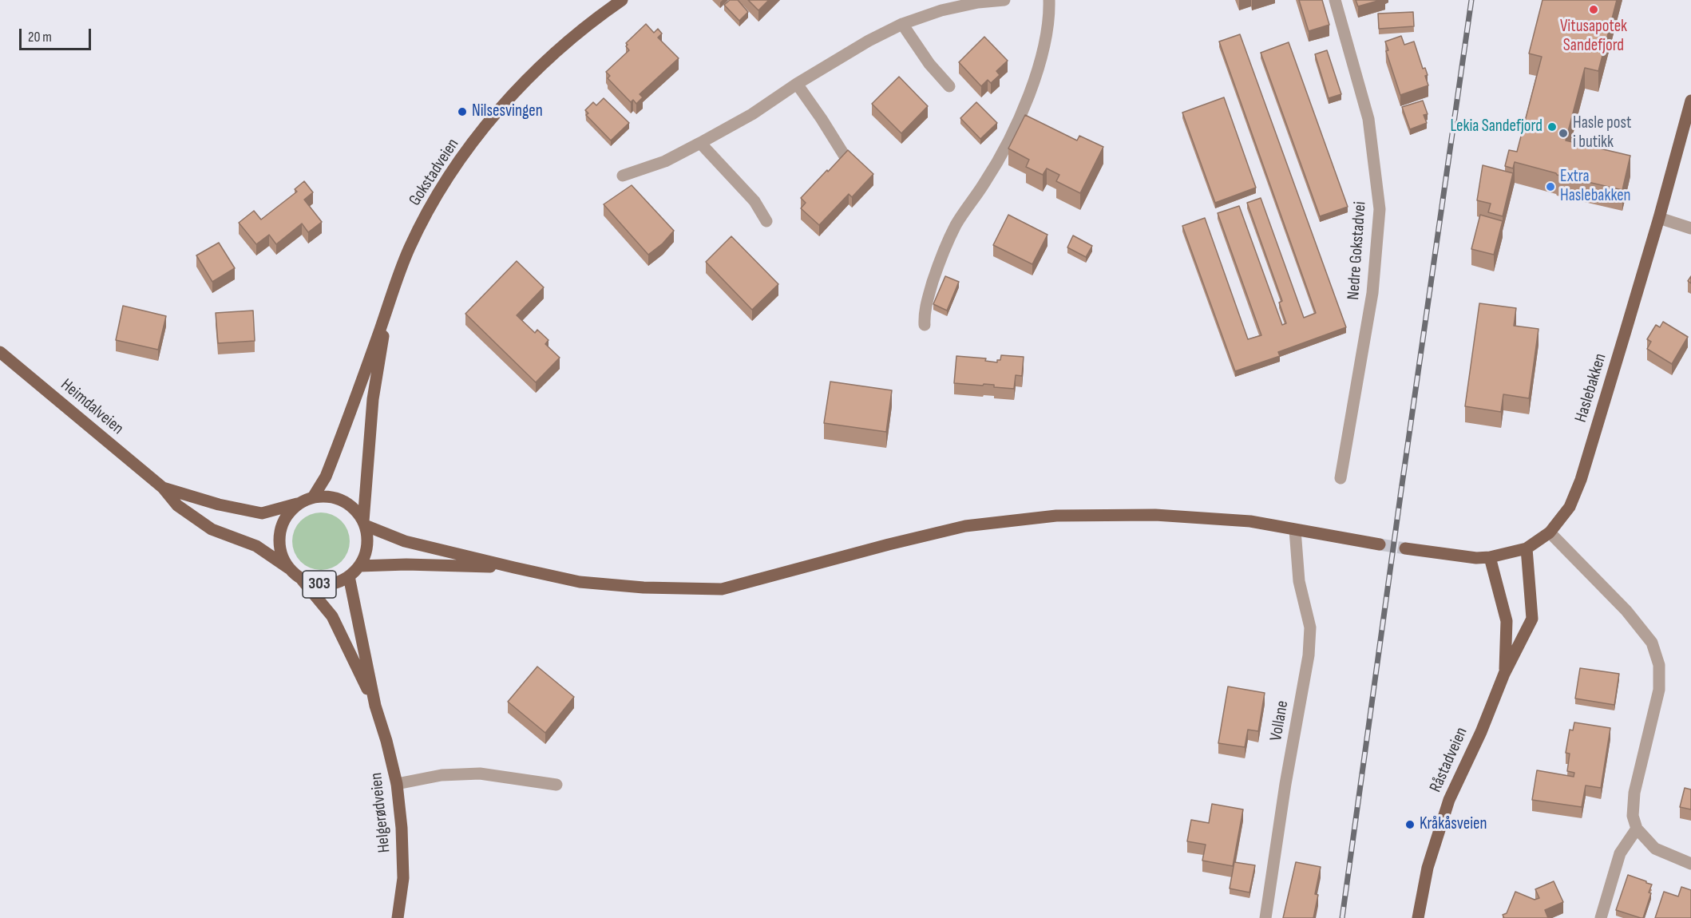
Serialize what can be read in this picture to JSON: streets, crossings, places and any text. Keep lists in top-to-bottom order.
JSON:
{
  "streets": {
    "main road": [
      "Gokstadveien",
      "Haslebakken",
      "Heimdalveien",
      "303",
      "Råstadveien",
      "Helgerødveien"
    ],
    "street": ["Nedre Gokstadvei", "Vollane"]
  },
  "crossings": [
    ["Gokstadveien", "Heimdalveien"],
    ["Gokstadveien", "303"],
    ["Gokstadveien", "Helgerødveien"],
    ["Haslebakken", "Råstadveien"],
    ["Heimdalveien", "303"],
    ["Heimdalveien", "Helgerødveien"],
    ["303", "Helgerødveien"]
  ],
  "places": [
    "Vitusapotek Sandefjord",
    "Nilsesvingen",
    "Lekia Sandefjord",
    "Hasle post i butikk",
    "Extra Haslebakken",
    "Kråkåsveien"
  ],
  "scale_bar": "20 m"
}
